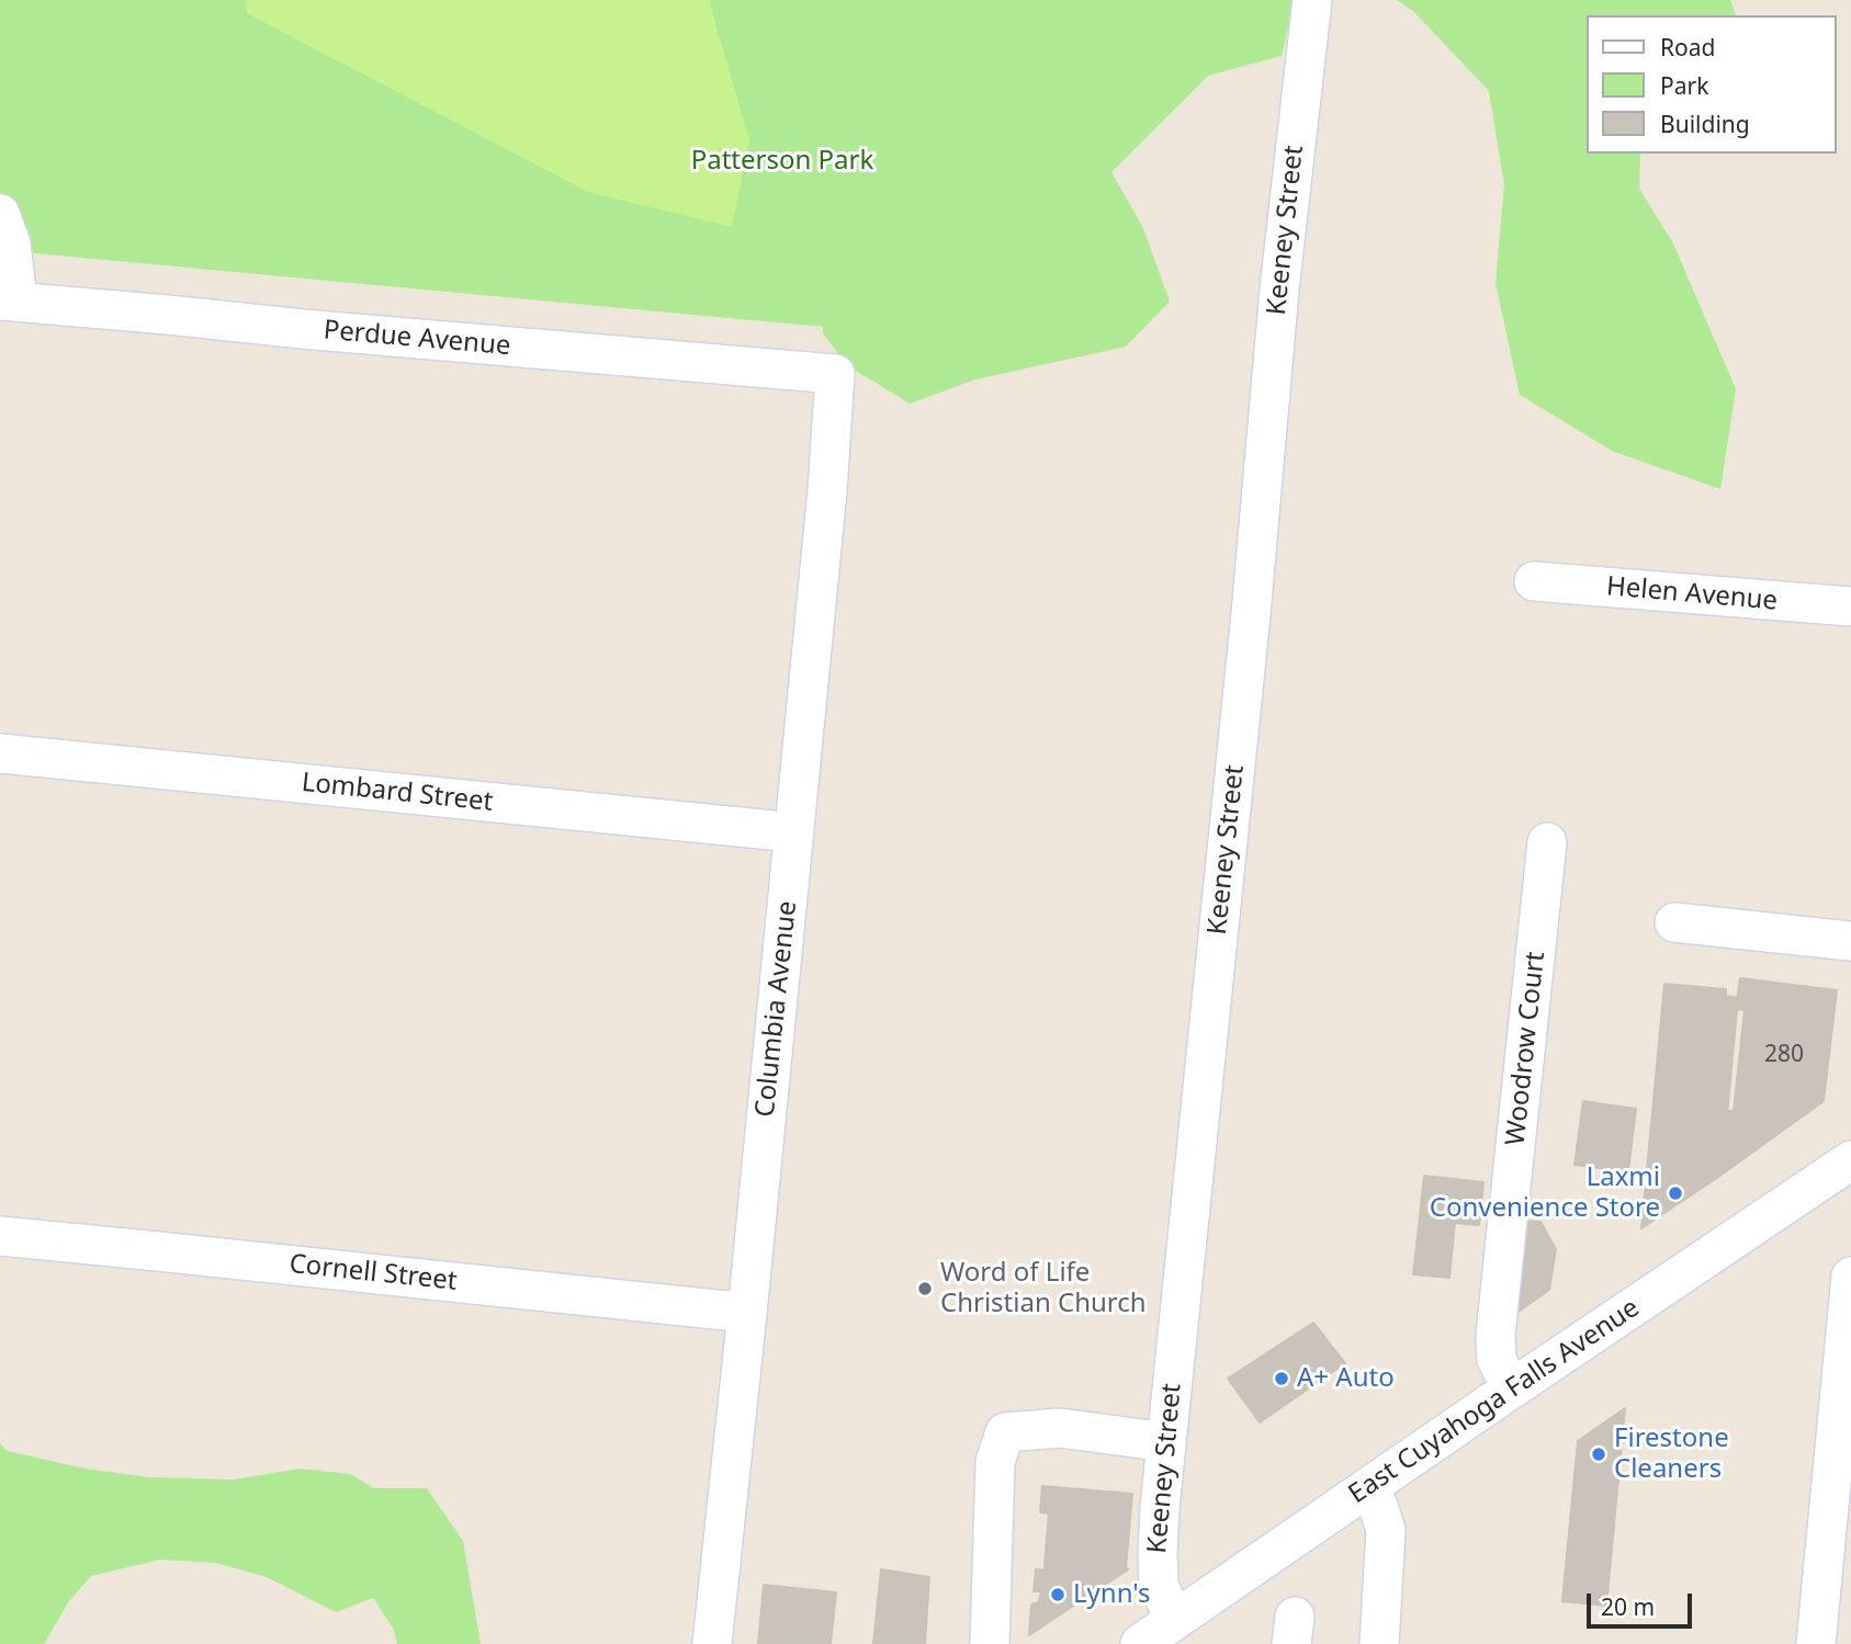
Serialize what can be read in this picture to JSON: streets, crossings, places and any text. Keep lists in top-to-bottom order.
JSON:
{
  "streets": {
    "street": [
      "Keeney Street",
      "Perdue Avenue",
      "Helen Avenue",
      "Lombard Street",
      "Columbia Avenue",
      "Woodrow Court",
      "Cornell Street",
      "East Cuyahoga Falls Avenue"
    ]
  },
  "crossings": [
    ["Keeney Street", "East Cuyahoga Falls Avenue"],
    ["Perdue Avenue", "Columbia Avenue"],
    ["Lombard Street", "Columbia Avenue"],
    ["Columbia Avenue", "Cornell Street"],
    ["Woodrow Court", "East Cuyahoga Falls Avenue"]
  ],
  "parks": ["Patterson Park"],
  "places": [
    "Laxmi Convenience Store",
    "Word of Life Christian Church",
    "A+ Auto",
    "Firestone Cleaners",
    "Lynn's"
  ],
  "house_numbers": ["280"],
  "legend": ["Road", "Park", "Building"],
  "scale_bar": "20 m"
}
